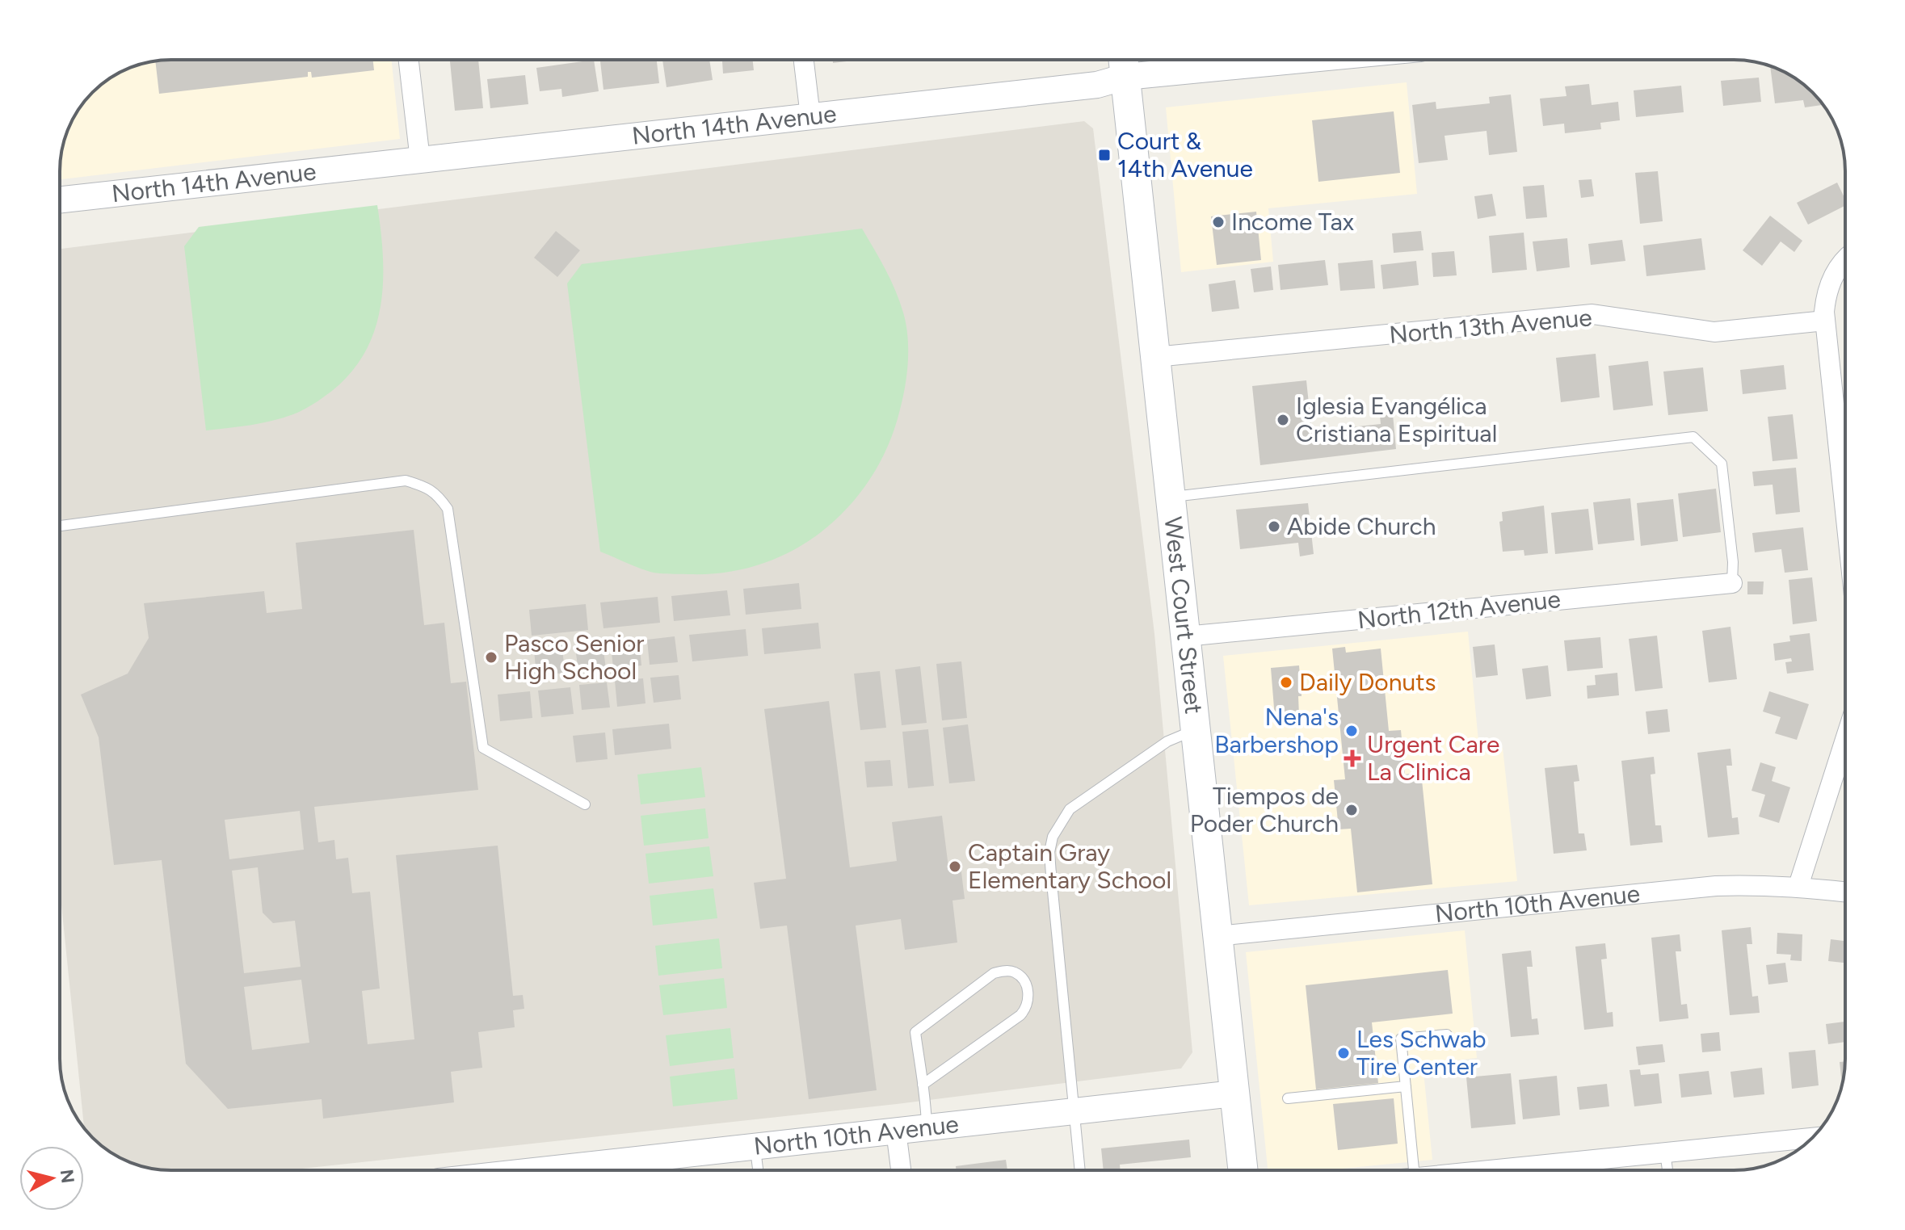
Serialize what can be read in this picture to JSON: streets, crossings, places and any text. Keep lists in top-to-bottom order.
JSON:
{
  "streets": {
    "main road": ["West Court Street"],
    "street": [
      "North 14th Avenue",
      "North 13th Avenue",
      "North 12th Avenue",
      "North 10th Avenue"
    ]
  },
  "crossings": [
    ["North 14th Avenue", "West Court Street"],
    ["North 13th Avenue", "West Court Street"],
    ["North 12th Avenue", "West Court Street"],
    ["West Court Street", "North 10th Avenue"]
  ],
  "places": {
    "transit": ["Court & 14th Avenue"],
    "other": [
      "Income Tax",
      "Iglesia Evangélica Cristiana Espiritual",
      "Abide Church",
      "Pasco Senior High School",
      "Daily Donuts",
      "Nena's Barbershop",
      "Tiempos de Poder Church",
      "Captain Gray Elementary School",
      "Les Schwab Tire Center"
    ],
    "health": ["Urgent Care La Clinica"]
  },
  "north": "right"
}
